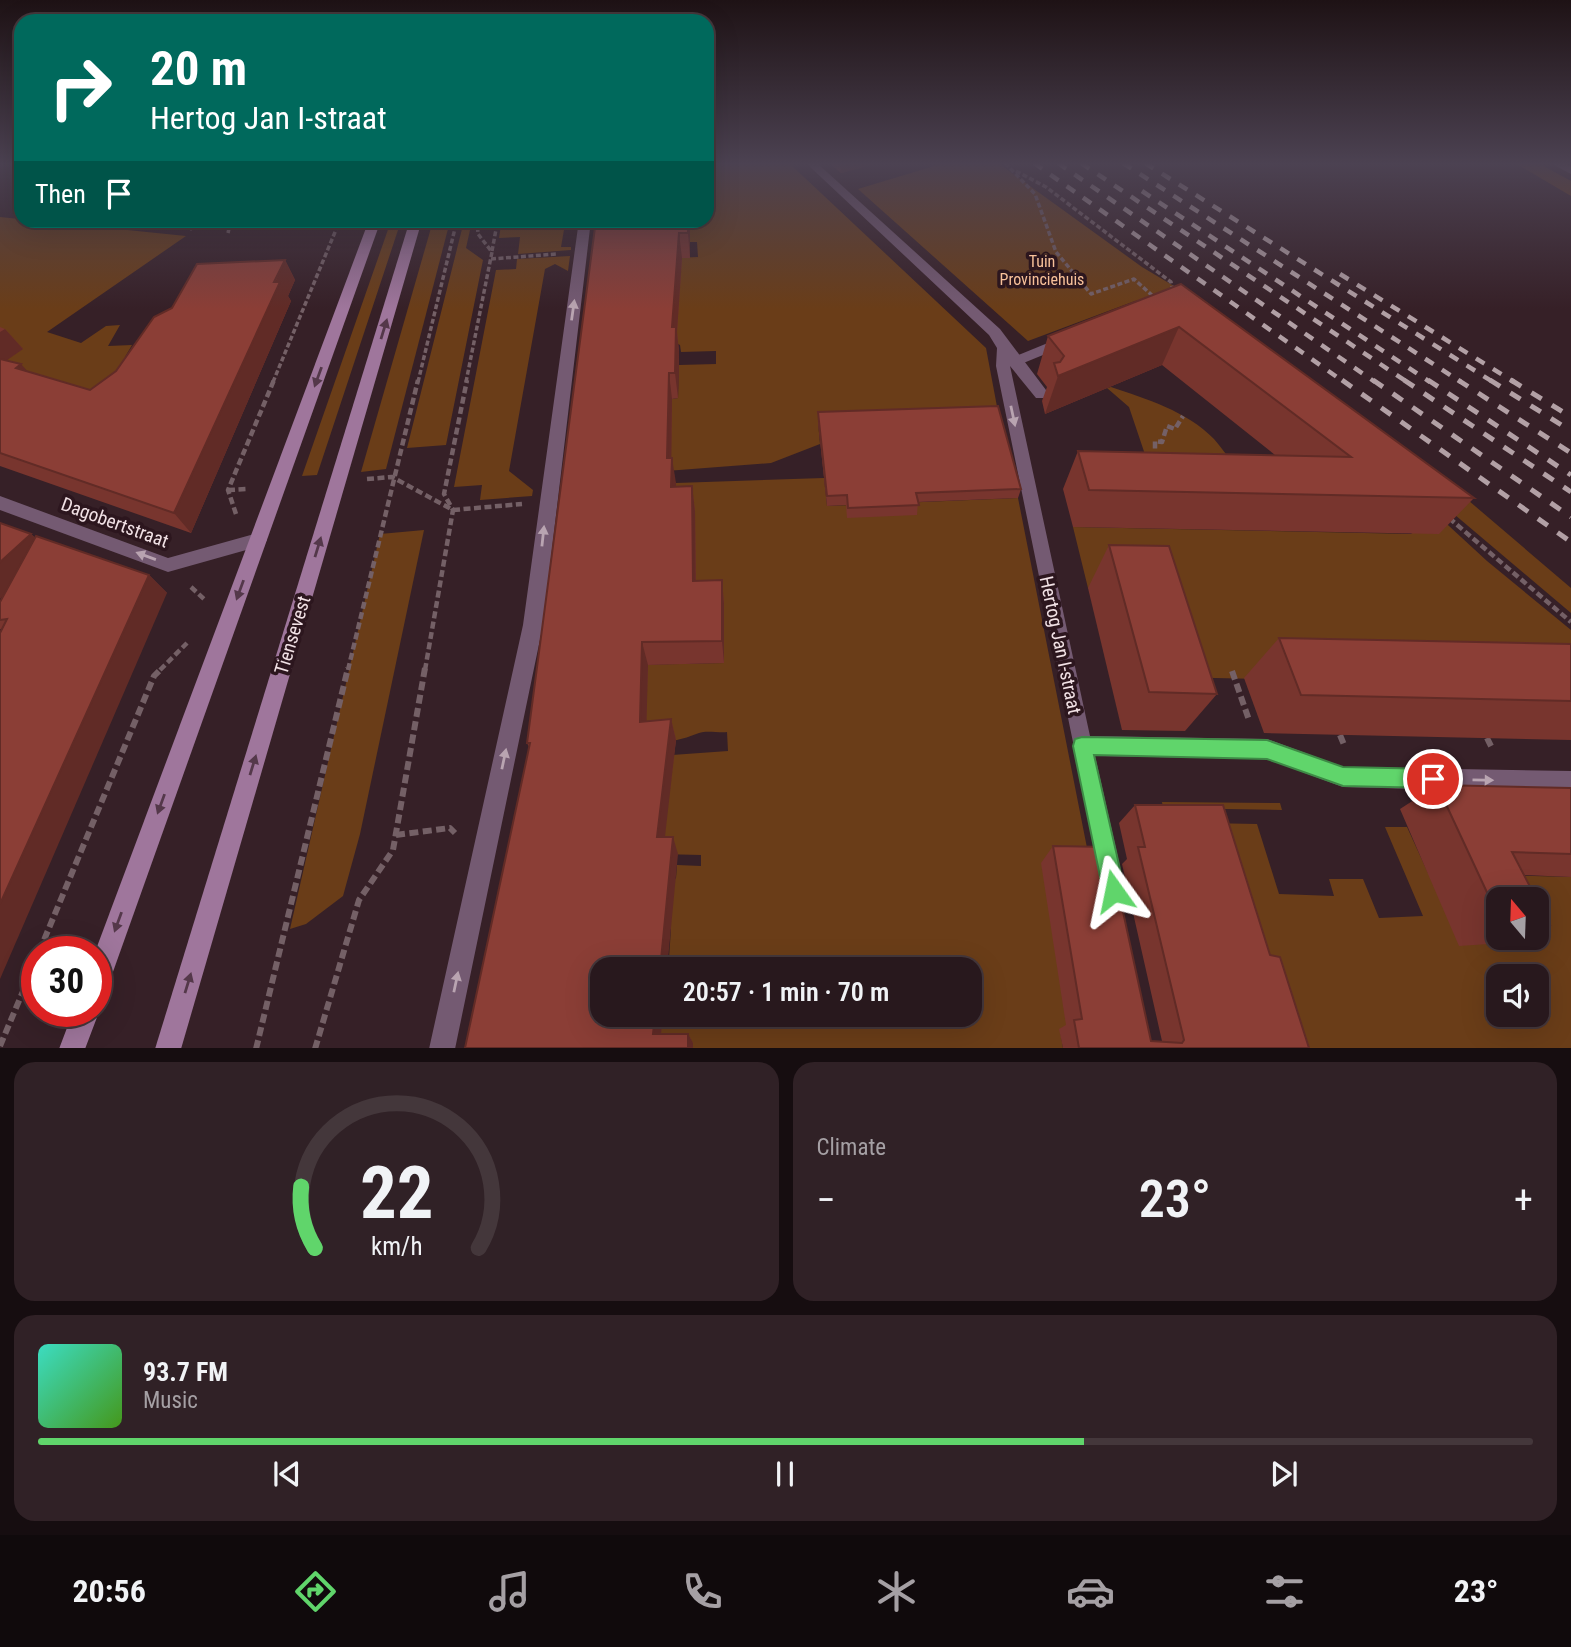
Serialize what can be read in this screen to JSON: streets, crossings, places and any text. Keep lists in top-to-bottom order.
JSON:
{
  "streets": {
    "main road": ["Tiensevest"],
    "street": ["Dagobertstraat", "Hertog Jan I-straat"]
  },
  "one_way": ["Dagobertstraat", "Hertog Jan I-straat"],
  "parks": ["Tuin Provinciehuis"],
  "north": "top",
  "page": {
    "turn": ["20 m", "Hertog Jan I-straat"],
    "then": "Then",
    "limit": "30",
    "trip": "20:57 · 1 min · 70 m",
    "tile": "Climate",
    "heat": ["−", "23°", "+"],
    "song": ["93.7 FM", "Music"],
    "tabs": ["20:56", "23°"],
    "gauge": ["22", "km/h"]
  }
}
